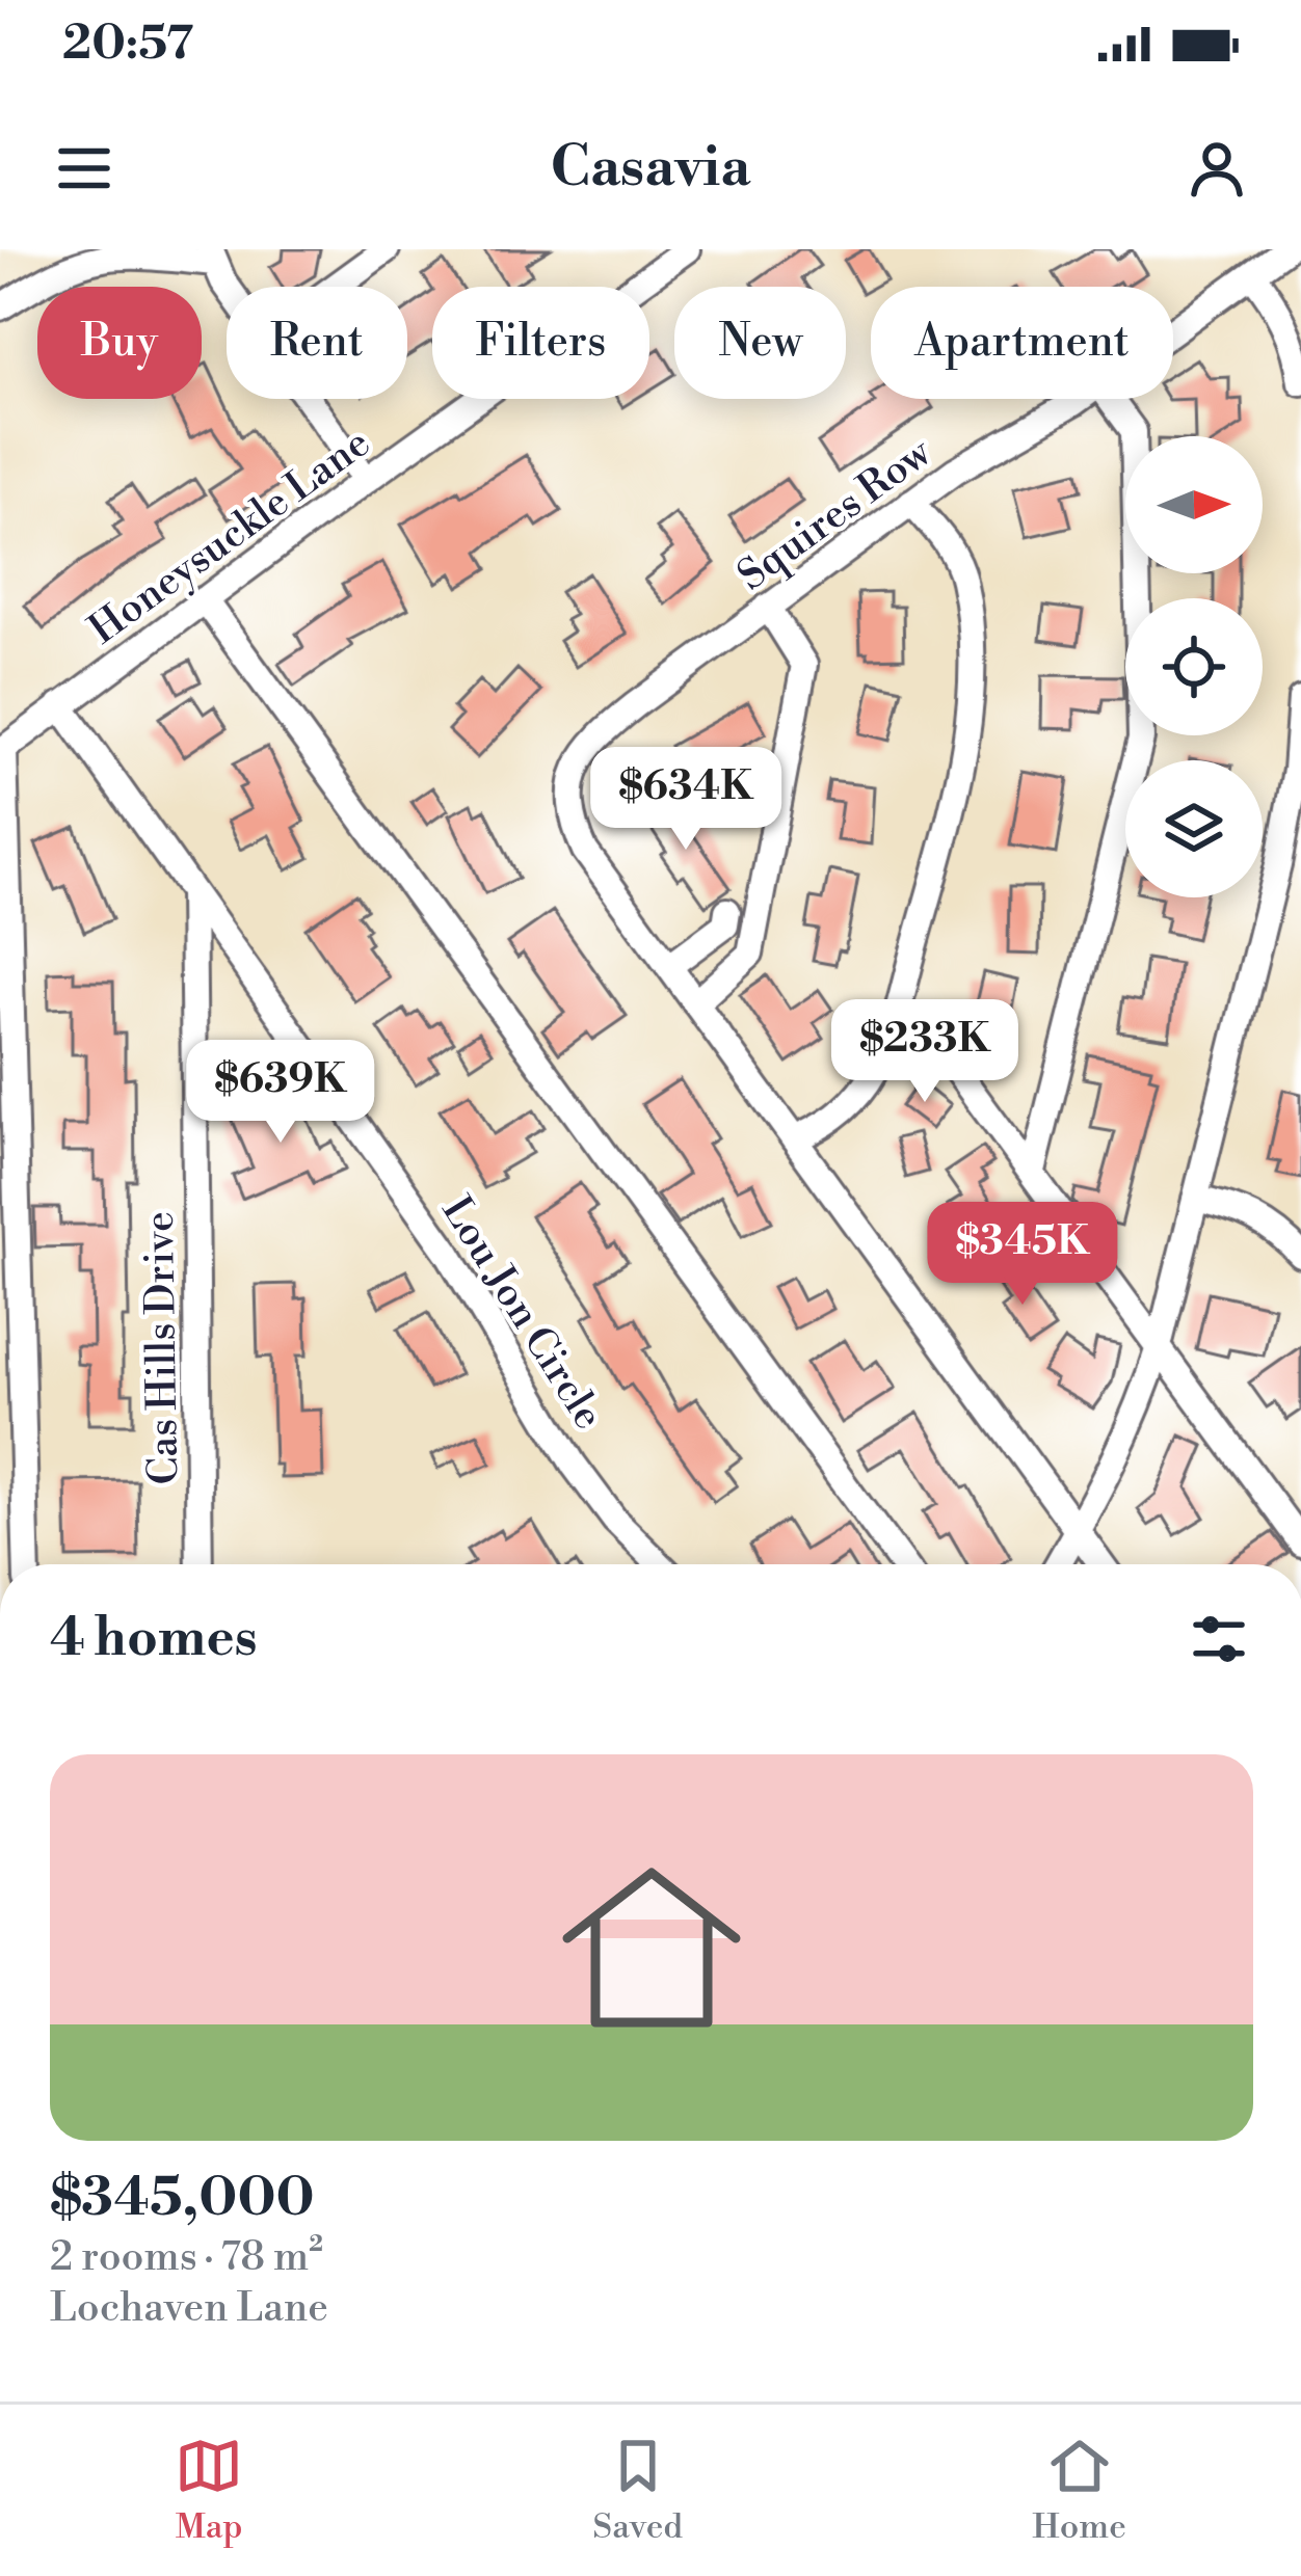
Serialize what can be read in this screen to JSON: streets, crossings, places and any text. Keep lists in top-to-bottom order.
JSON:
{
  "streets": {
    "street": [
      "Squires Row",
      "Honeysuckle Lane",
      "Lou Jon Circle",
      "Cas Hills Drive"
    ]
  },
  "crossings": [
    ["Honeysuckle Lane", "Lou Jon Circle"],
    ["Lou Jon Circle", "Cas Hills Drive"]
  ],
  "north": "right",
  "page": {
    "status": "20:57",
    "header": "Casavia",
    "chip": [
      "Buy",
      "Rent",
      "Filters",
      "New",
      "Apartment"
    ],
    "price": [
      "$634K",
      "$233K",
      "$639K",
      "$345K"
    ],
    "heading": "4 homes",
    "list": [
      {
        "name": "$345,000",
        "note": "2 rooms · 78 m² · Lochaven Lane"
      }
    ],
    "tabs": ["Map", "Saved", "Home"]
  }
}
